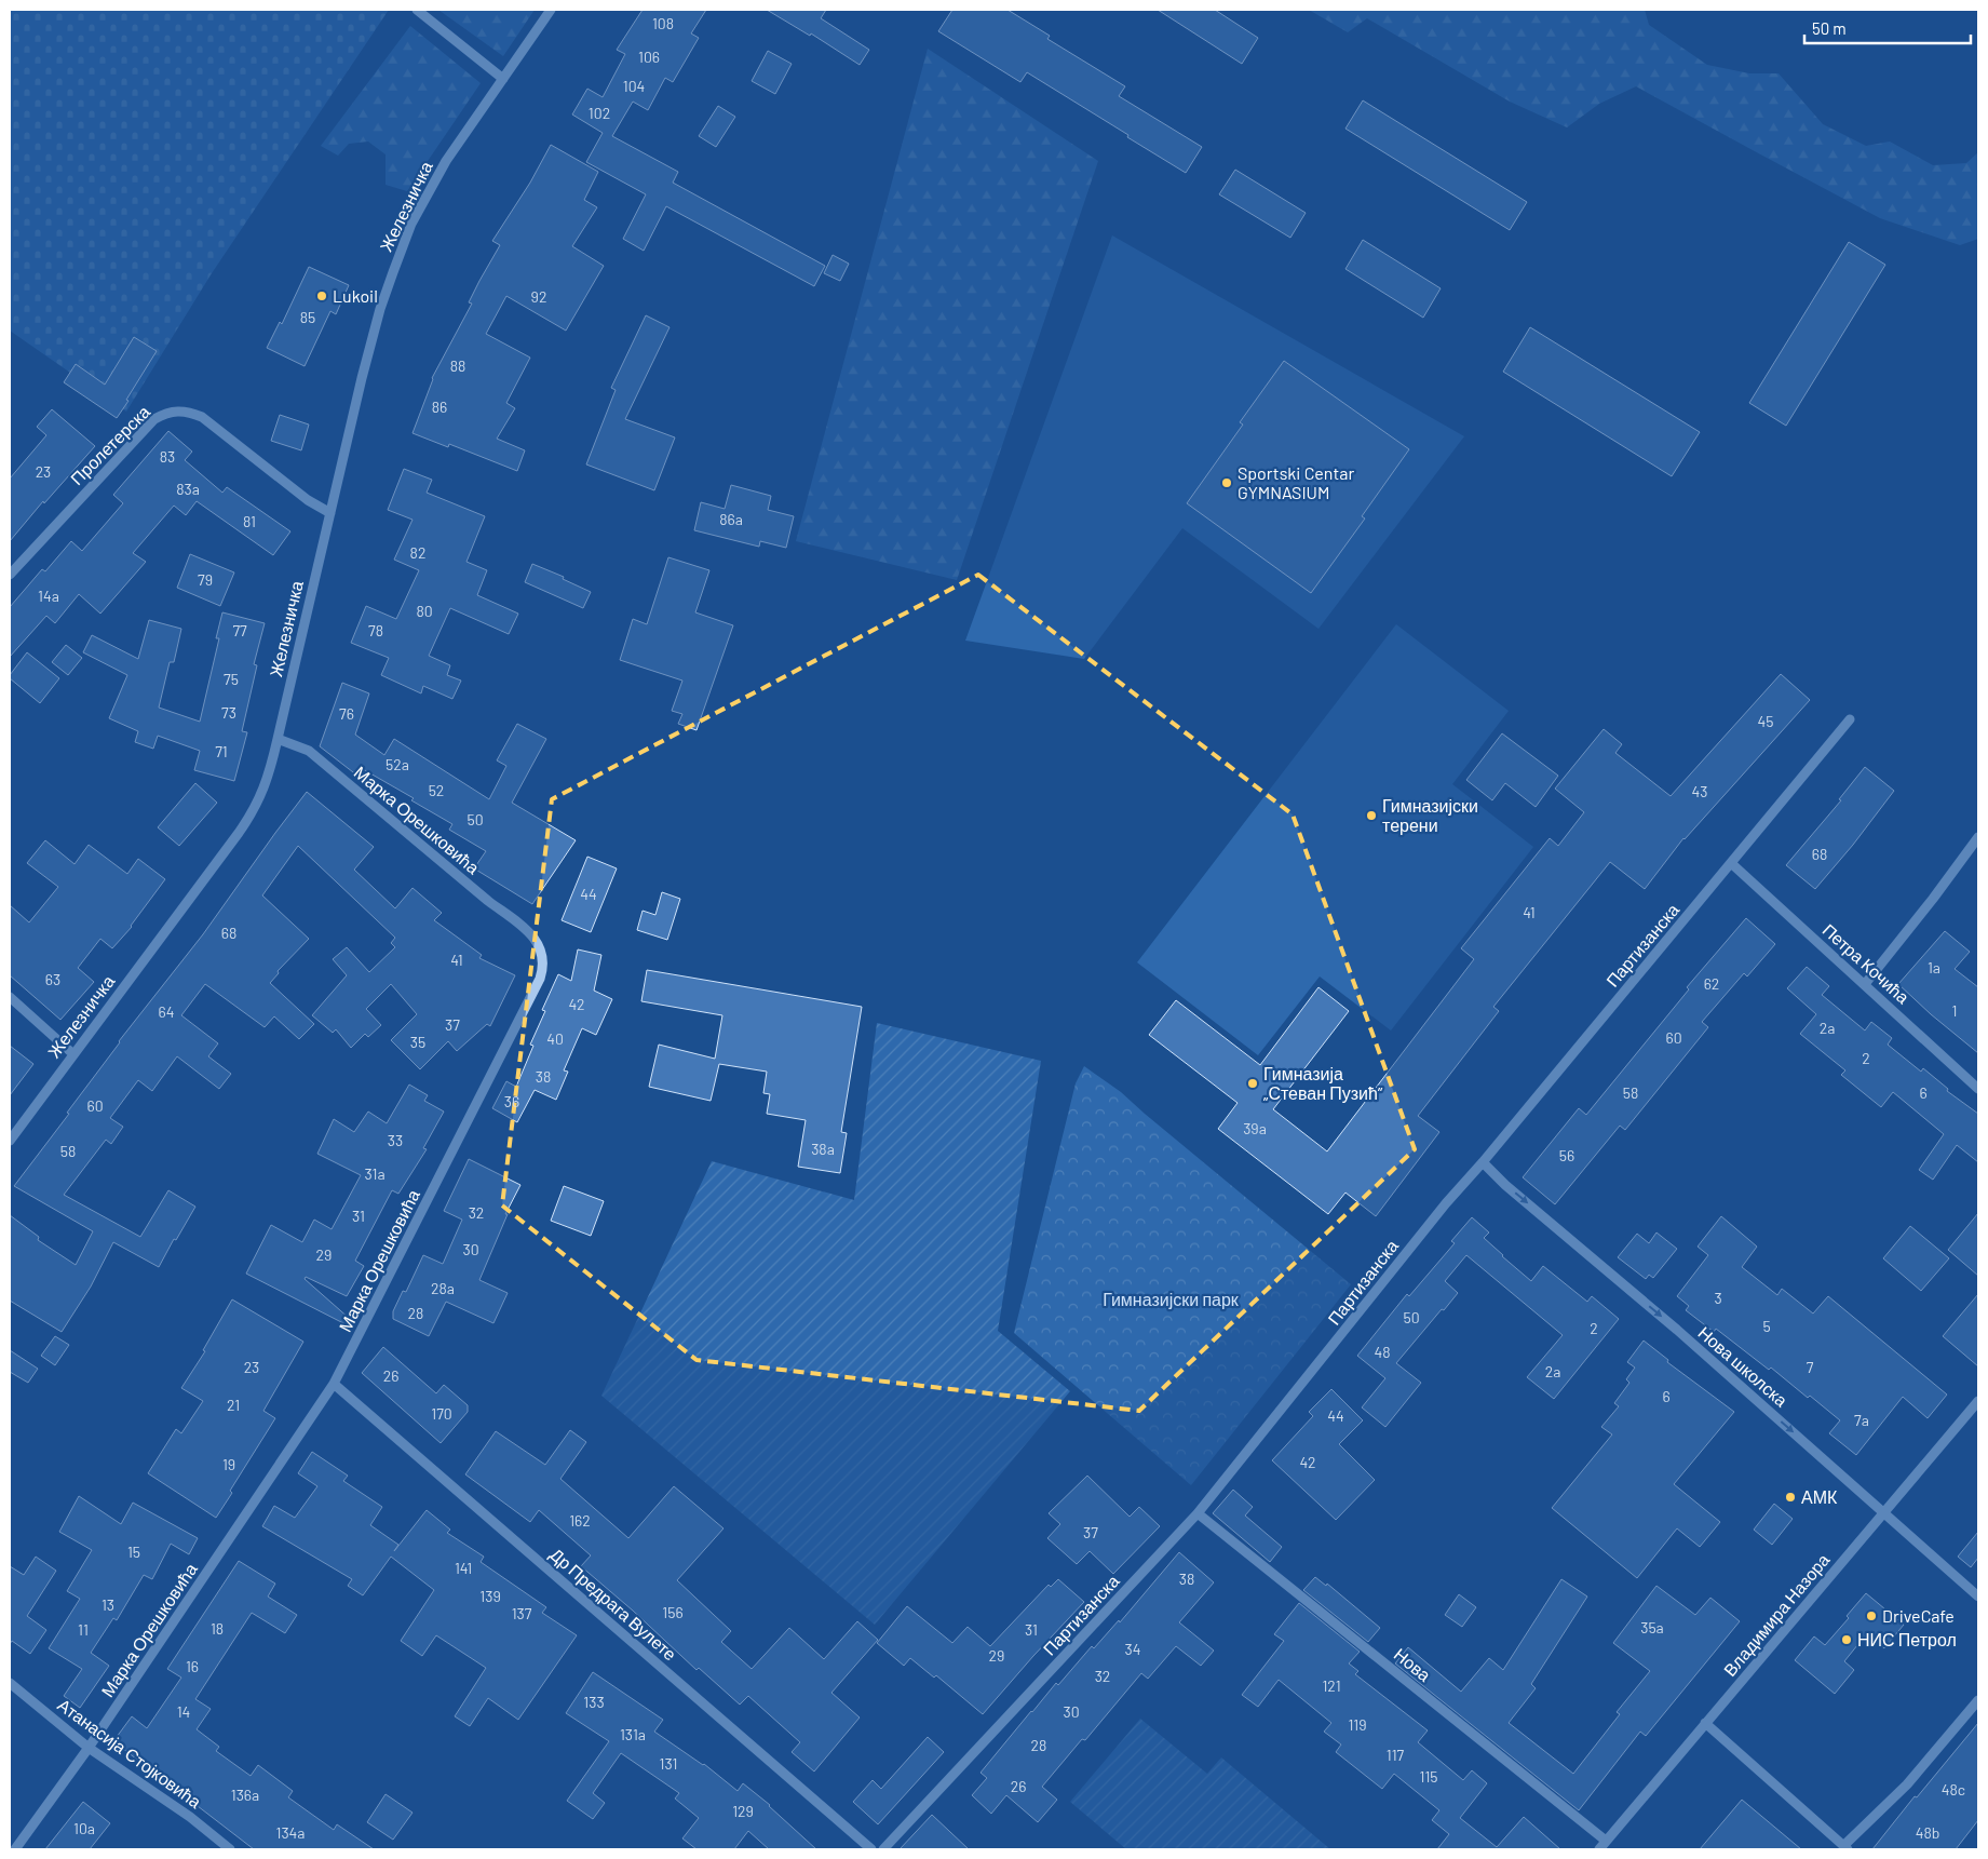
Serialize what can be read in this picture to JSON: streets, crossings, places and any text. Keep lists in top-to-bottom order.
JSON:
{
  "streets": {
    "street": [
      "Железничка",
      "Пролетерска",
      "Марка Орешковића",
      "Партизанска",
      "Петра Кочића",
      "Нова школска",
      "Др Предрага Вулете",
      "Владимира Назора",
      "Нова",
      "Атанасија Стојковића"
    ]
  },
  "crossings": [
    ["Железничка", "Пролетерска"],
    ["Железничка", "Марка Орешковића"],
    ["Марка Орешковића", "Др Предрага Вулете"],
    ["Марка Орешковића", "Атанасија Стојковића"],
    ["Партизанска", "Петра Кочића"],
    ["Партизанска", "Нова школска"],
    ["Партизанска", "Нова"],
    ["Нова школска", "Владимира Назора"],
    ["Владимира Назора", "Нова"]
  ],
  "one_way": ["Нова школска"],
  "parks": ["Гимназијски парк"],
  "places": [
    "Lukoil",
    "Sportski Centar GYMNASIUM",
    "Гимназијски терени",
    "Гимназија „Стеван Пузић”",
    "АМК",
    "DriveCafe",
    "НИС Петрол"
  ],
  "house_numbers": [
    "108",
    "106",
    "104",
    "102",
    "92",
    "85",
    "88",
    "86",
    "83",
    "23",
    "83a",
    "86a",
    "81",
    "82",
    "79",
    "14a",
    "80",
    "77",
    "78",
    "75",
    "73",
    "76",
    "45",
    "71",
    "52a",
    "52",
    "43",
    "50",
    "68",
    "44",
    "41",
    "68",
    "41",
    "1a",
    "63",
    "62",
    "42",
    "1",
    "64",
    "37",
    "2a",
    "60",
    "40",
    "35",
    "2",
    "38",
    "58",
    "6",
    "36",
    "60",
    "39a",
    "33",
    "38a",
    "58",
    "56",
    "31a",
    "32",
    "31",
    "30",
    "29",
    "28a",
    "3",
    "28",
    "50",
    "5",
    "2",
    "48",
    "23",
    "7",
    "2a",
    "26",
    "6",
    "21",
    "170",
    "44",
    "7a",
    "42",
    "19",
    "162",
    "37",
    "15",
    "141",
    "38",
    "139",
    "13",
    "156",
    "137",
    "35a",
    "18",
    "11",
    "31",
    "34",
    "29",
    "16",
    "32",
    "121",
    "133",
    "14",
    "30",
    "119",
    "131a",
    "28",
    "117",
    "131",
    "115",
    "26",
    "48c",
    "136a",
    "129",
    "10a",
    "134a",
    "48b"
  ],
  "scale_bar": "50 m"
}
